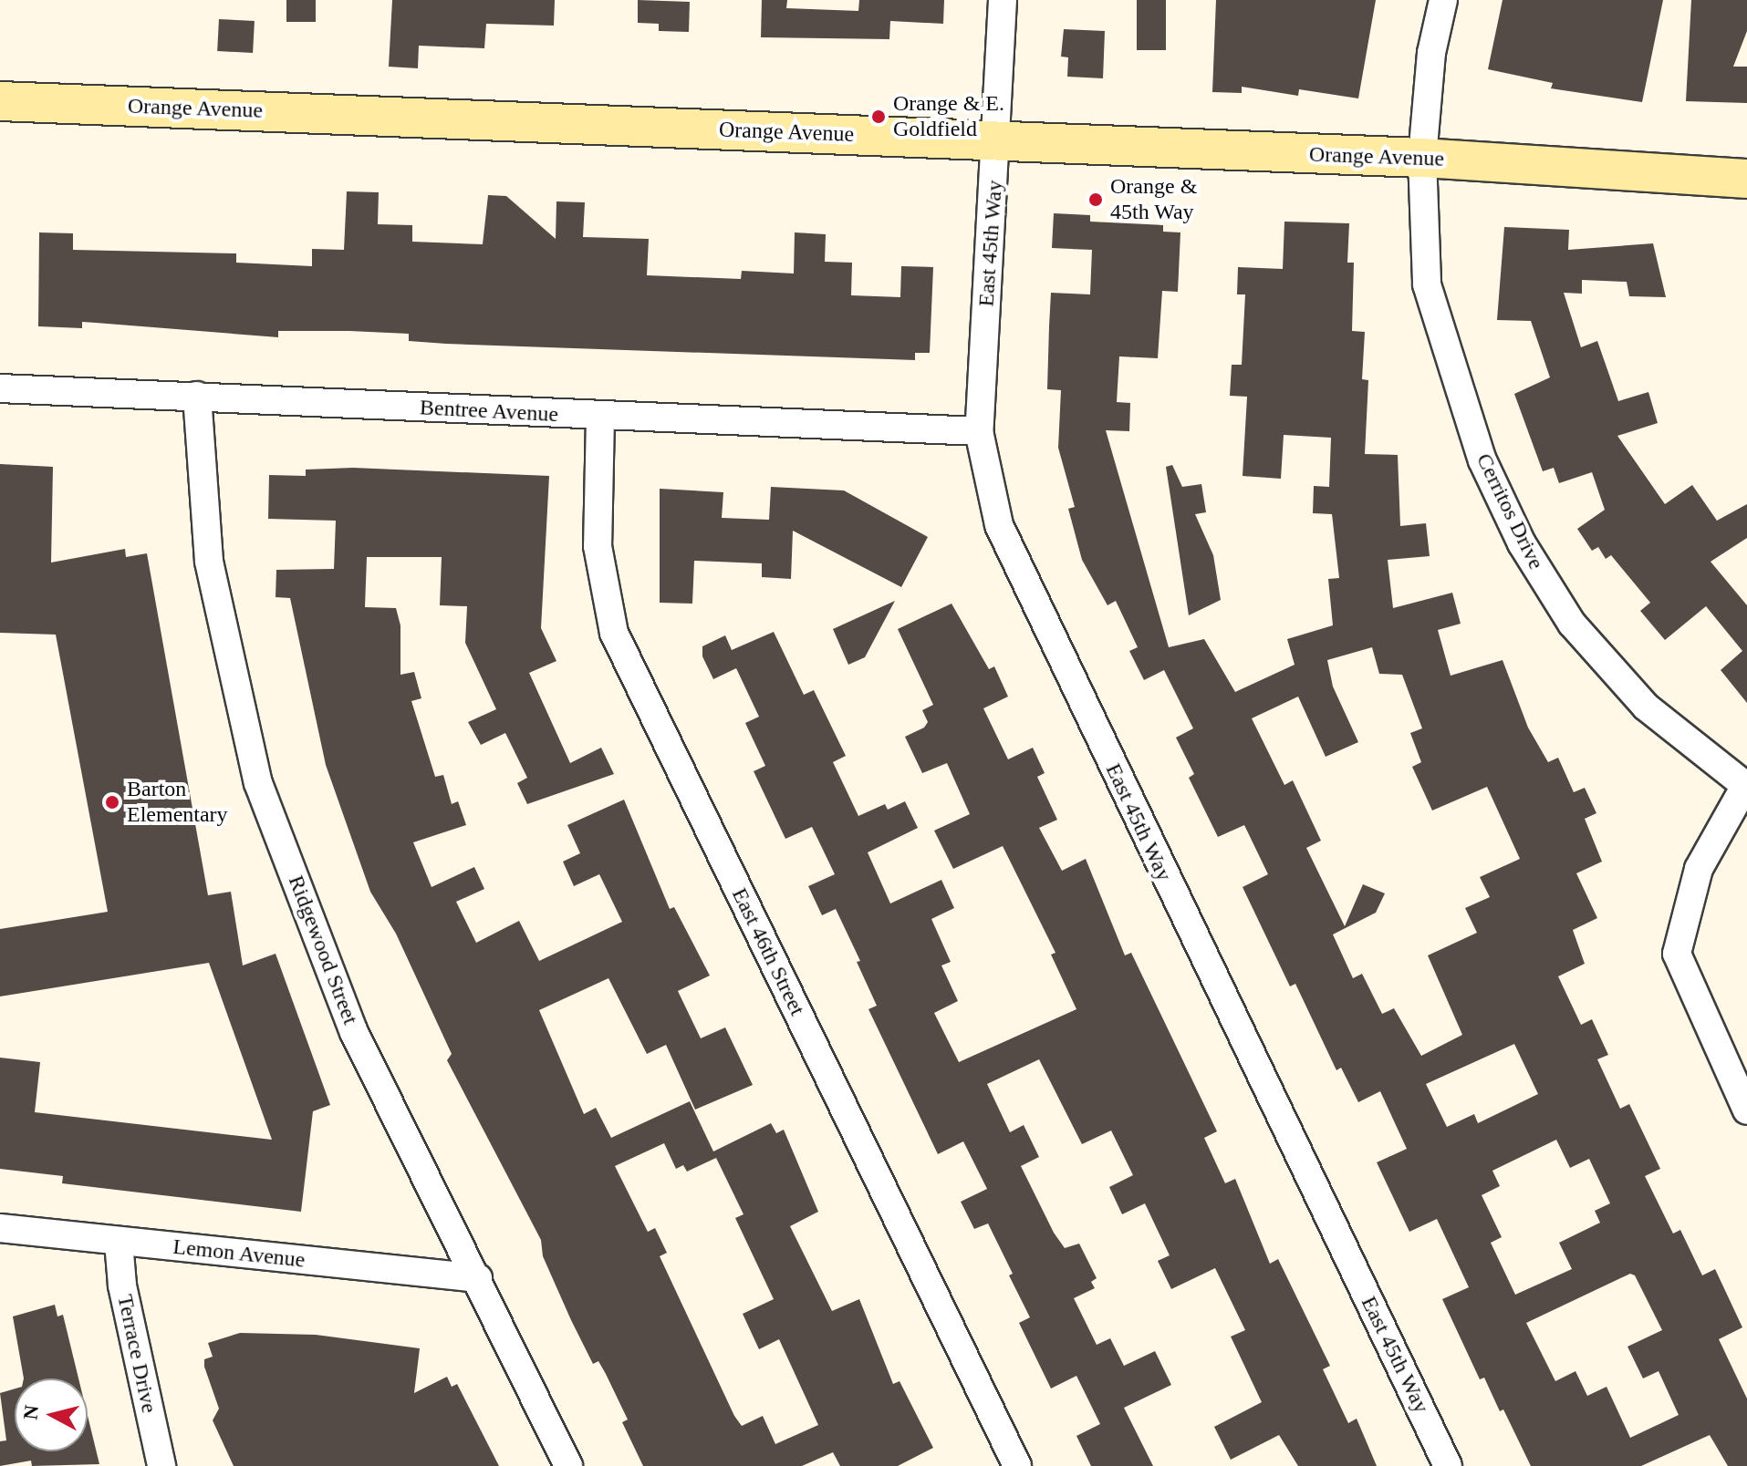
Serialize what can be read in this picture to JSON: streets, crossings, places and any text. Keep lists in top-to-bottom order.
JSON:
{
  "streets": {
    "street": [
      "Orange Avenue",
      "East 45th Way",
      "Bentree Avenue",
      "Cerritos Drive",
      "Ridgewood Street",
      "East 46th Street",
      "Lemon Avenue",
      "Terrace Drive"
    ]
  },
  "crossings": [
    ["Orange Avenue", "East 45th Way"],
    ["Orange Avenue", "Cerritos Drive"],
    ["East 45th Way", "Bentree Avenue"],
    ["Bentree Avenue", "Ridgewood Street"],
    ["Bentree Avenue", "East 46th Street"],
    ["Ridgewood Street", "Lemon Avenue"],
    ["Lemon Avenue", "Terrace Drive"]
  ],
  "places": ["Orange & E. Goldfield", "Orange & 45th Way", "Barton Elementary"],
  "north": "left"
}
